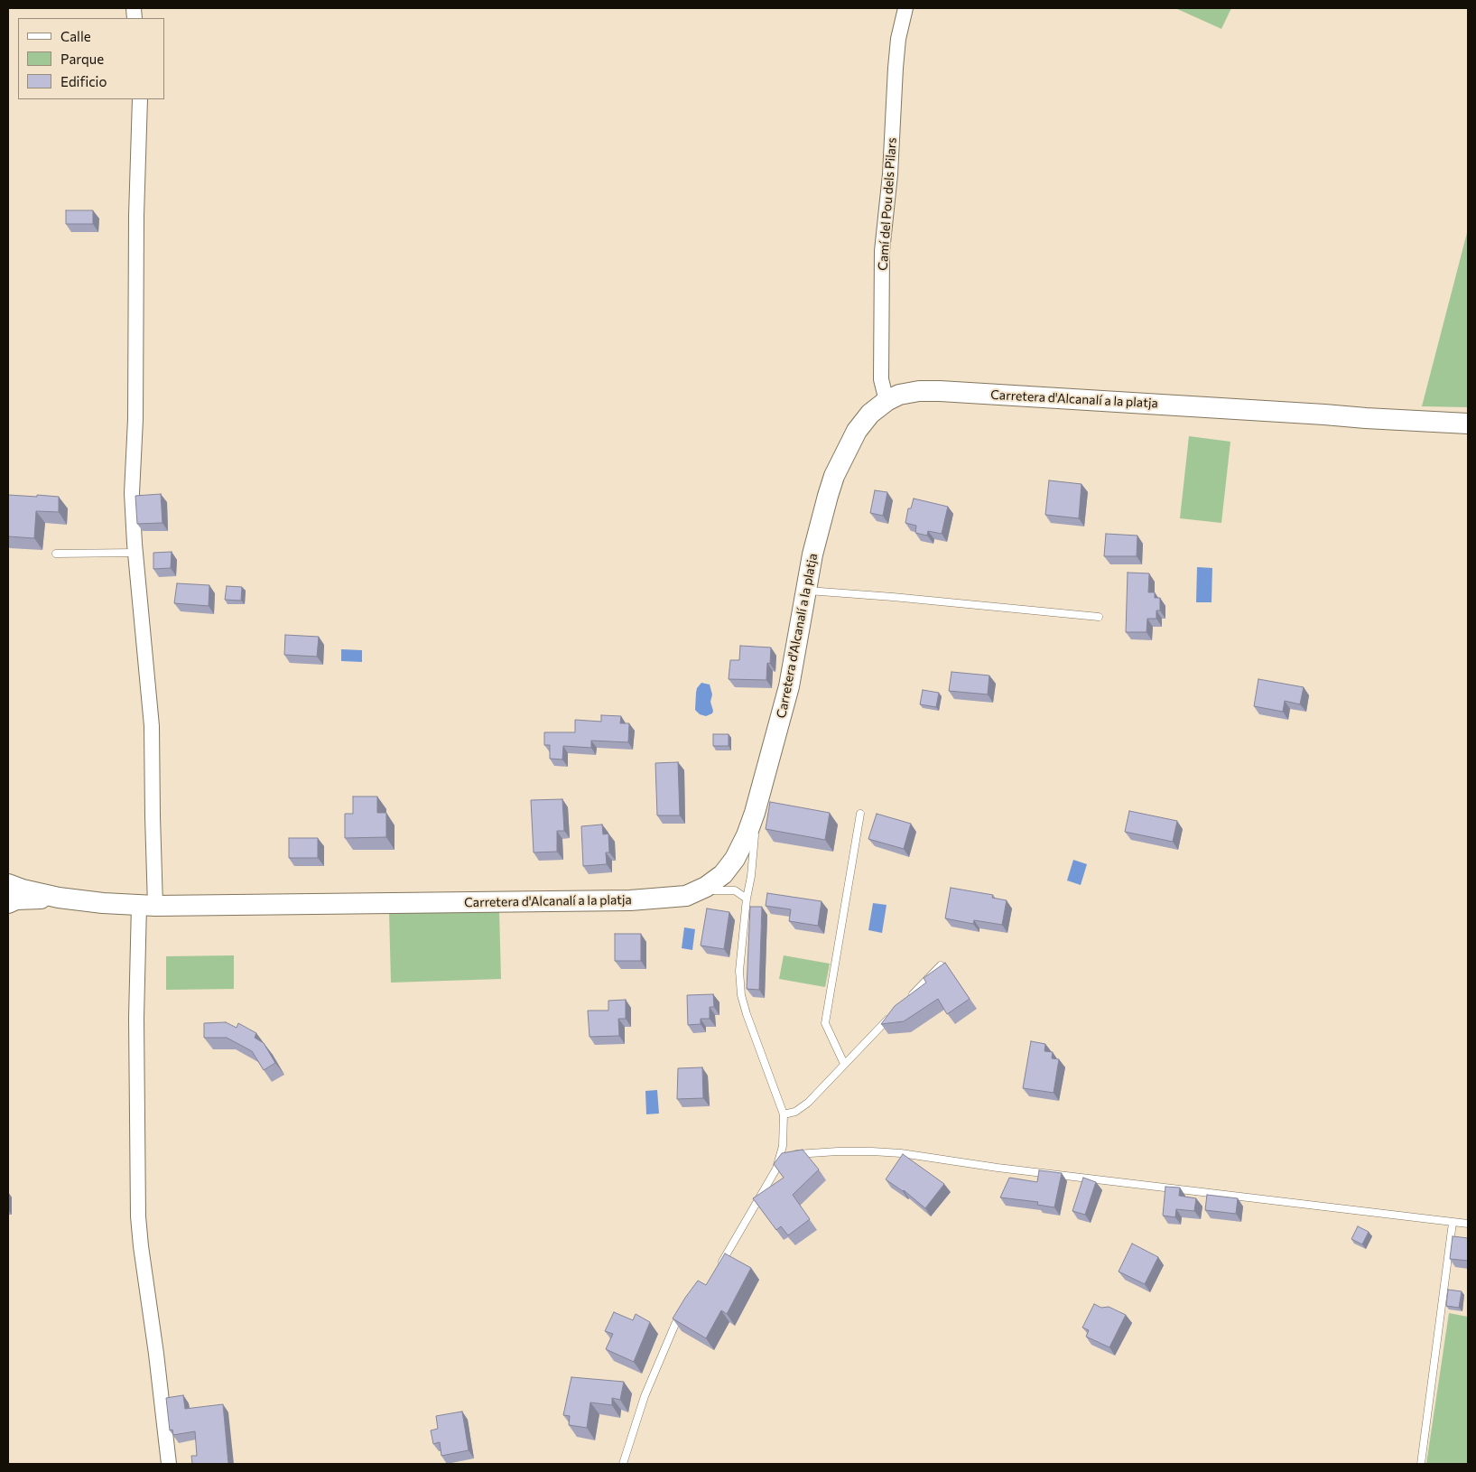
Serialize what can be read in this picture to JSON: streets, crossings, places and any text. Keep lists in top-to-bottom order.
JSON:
{
  "streets": {
    "main road": ["Carretera d'Alcanalí a la platja"],
    "street": ["Camí del Pou dels Pilars"]
  },
  "crossings": [
    ["Camí del Pou dels Pilars", "Carretera d'Alcanalí a la platja"]
  ],
  "legend": ["Calle", "Parque", "Edificio"]
}
